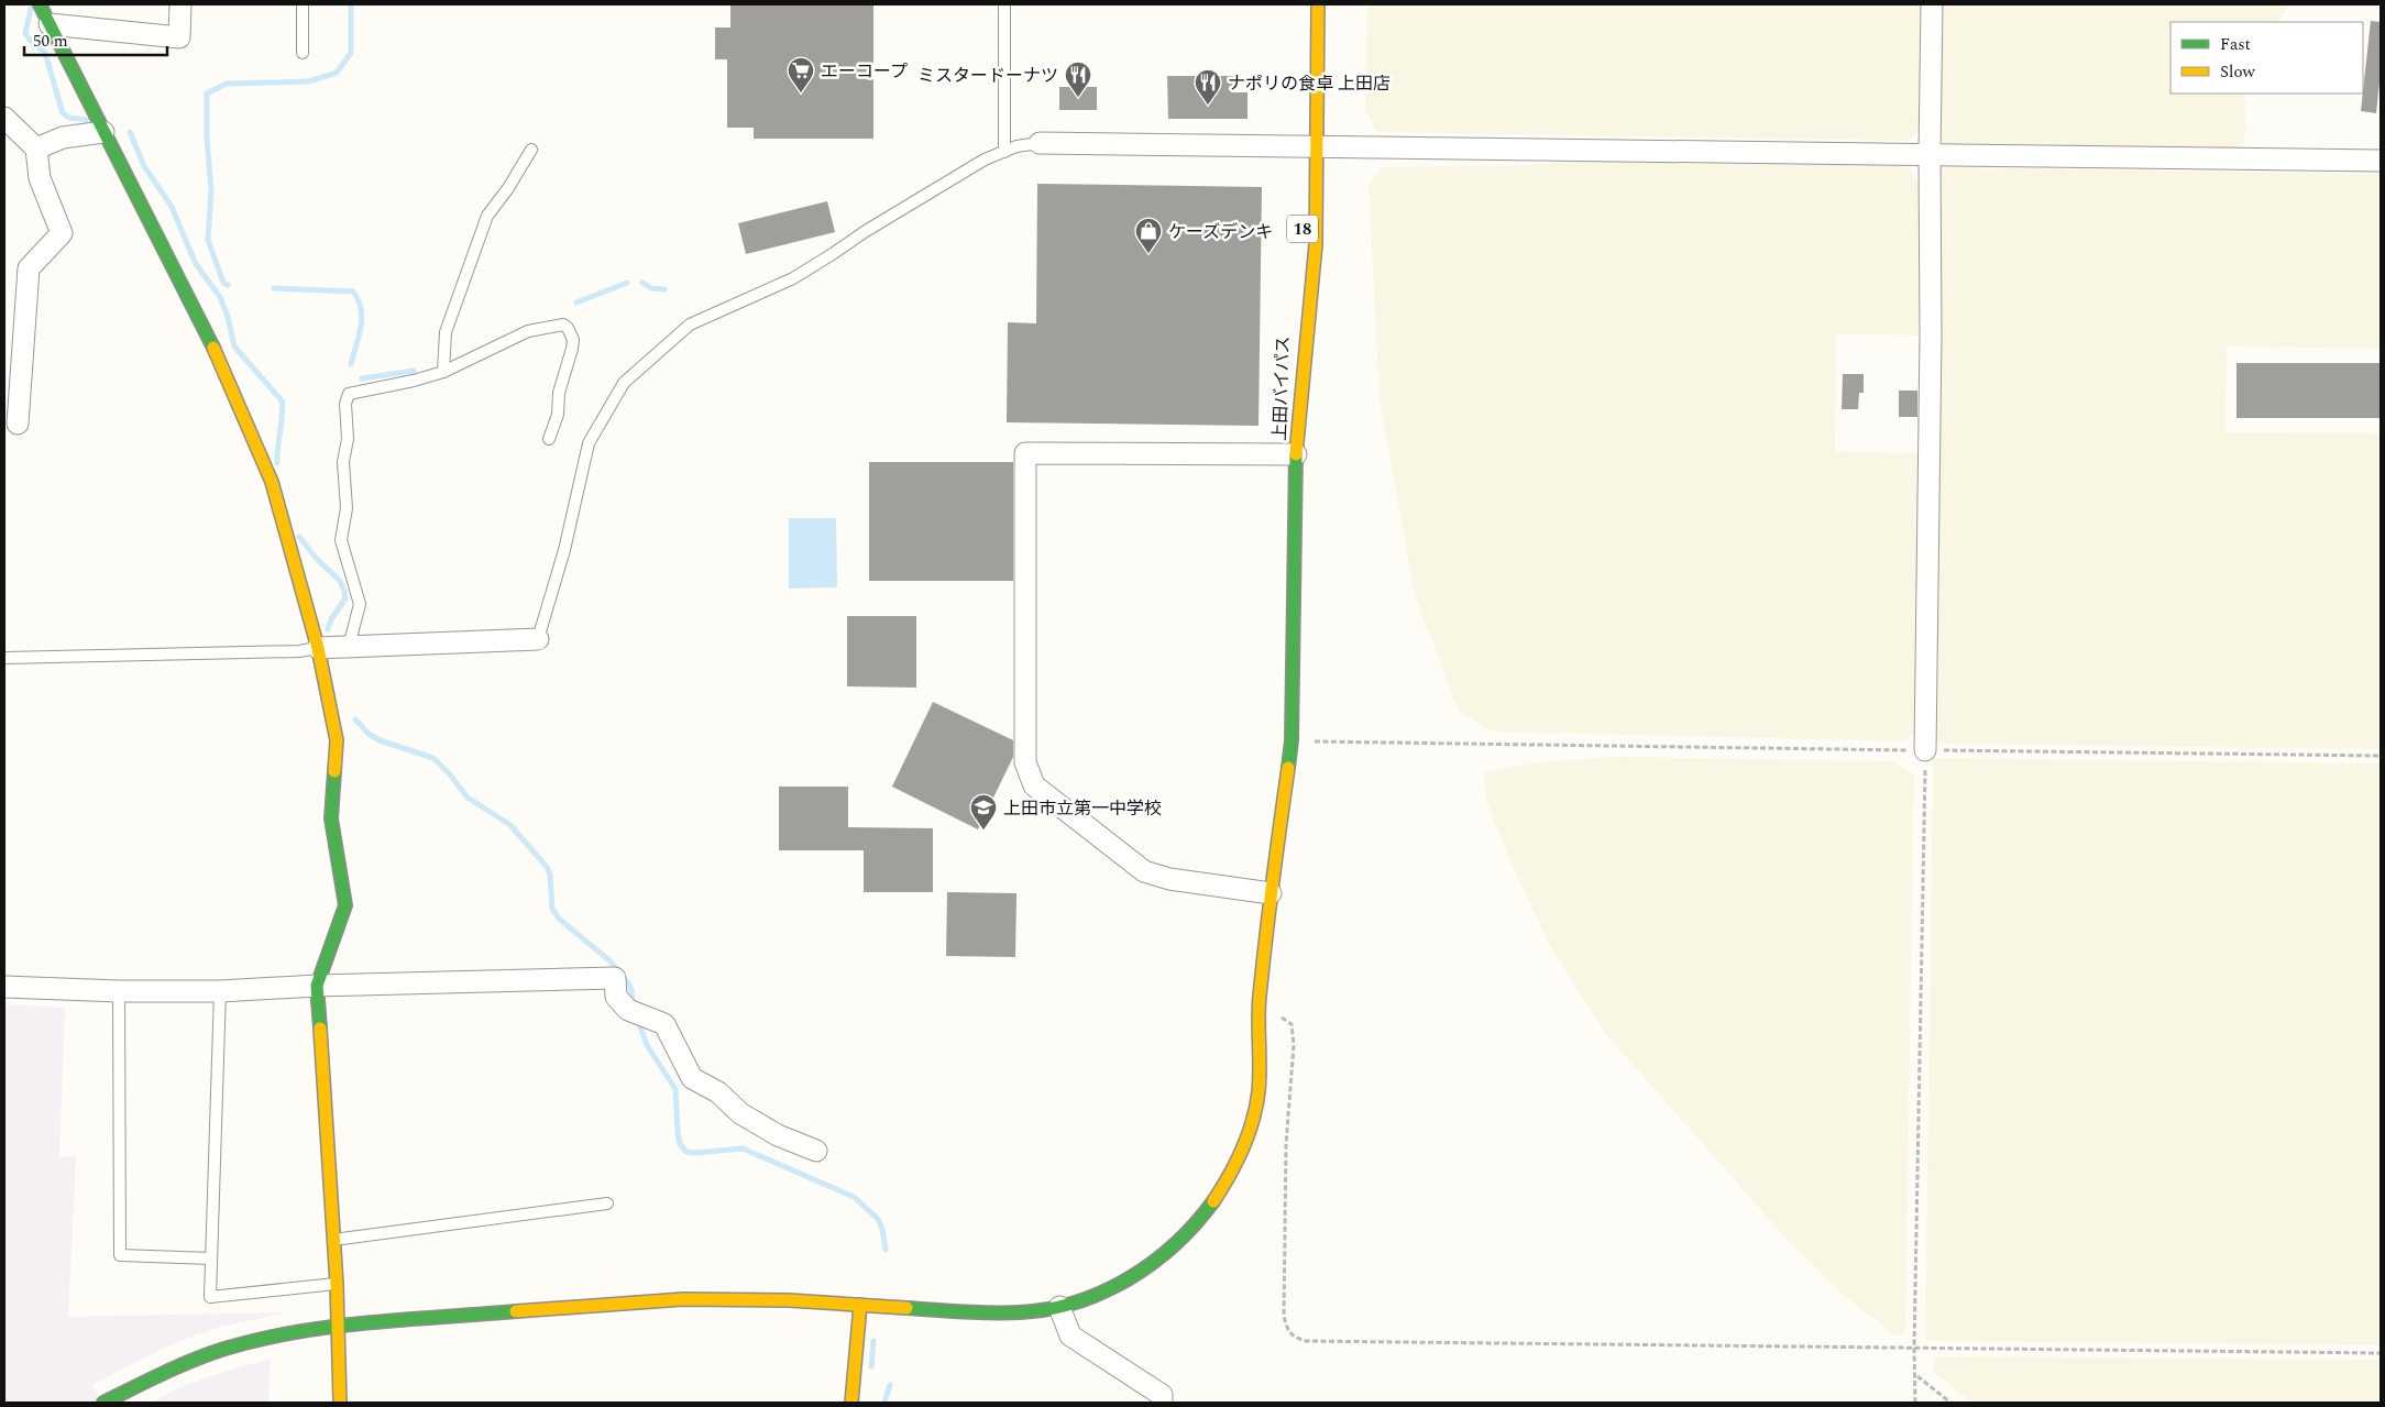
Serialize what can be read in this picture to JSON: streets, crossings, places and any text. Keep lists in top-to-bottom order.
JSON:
{
  "streets": {
    "main road": ["18", "上田バイパス"]
  },
  "places": {
    "supermarket": ["エーコープ"],
    "restaurant": ["ミスタードーナツ", "ナポリの食卓 上田店"],
    "shop": ["ケーズデンキ"],
    "school or university": ["上田市立第一中学校"]
  },
  "legend": ["Fast", "Slow"],
  "scale_bar": "50 m"
}
